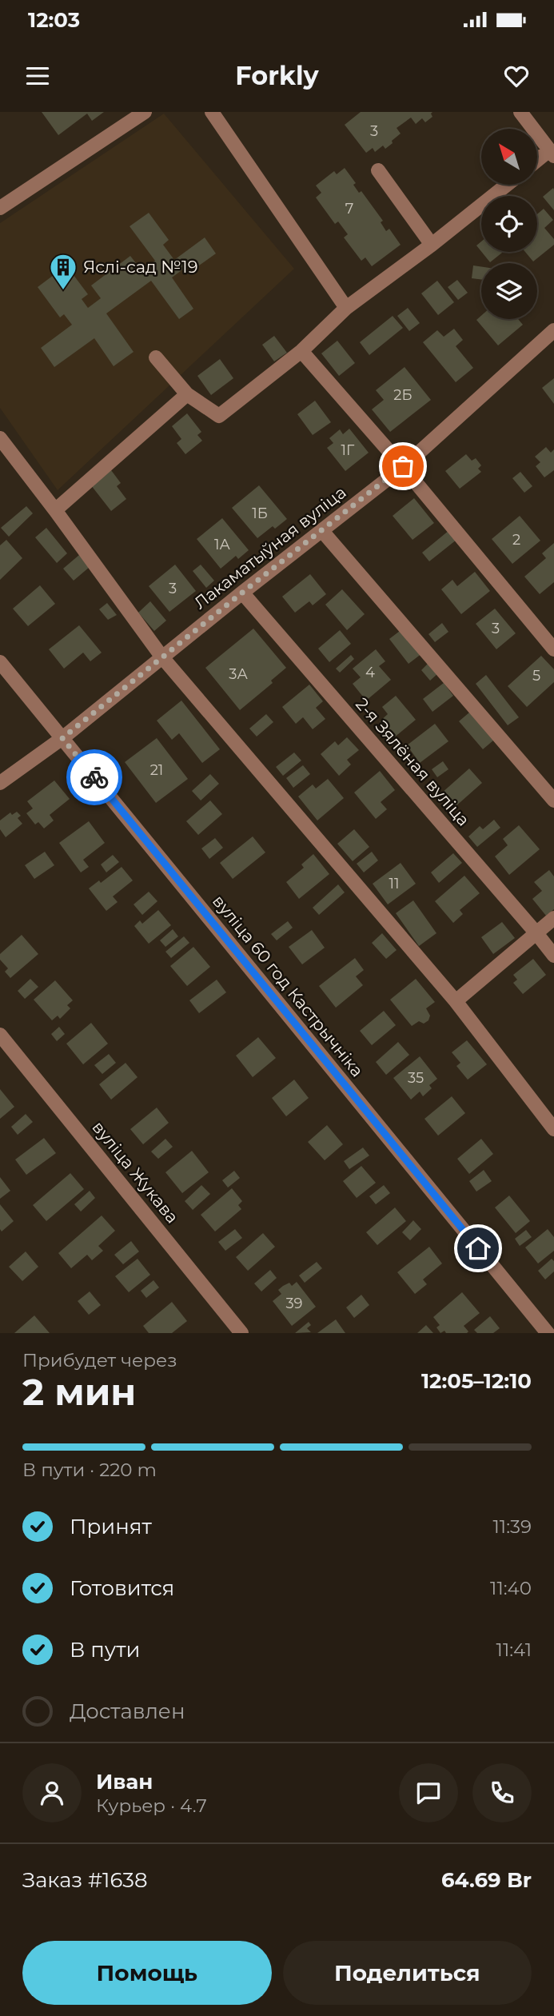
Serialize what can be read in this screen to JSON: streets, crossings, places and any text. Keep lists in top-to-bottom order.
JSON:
{
  "streets": {
    "street": [
      "Лакаматыўная вуліца",
      "2-я Зялёная вуліца",
      "вуліца 60 год Кастрычніка",
      "вуліца Жукава"
    ]
  },
  "crossings": [
    ["Лакаматыўная вуліца", "2-я Зялёная вуліца"],
    ["Лакаматыўная вуліца", "вуліца 60 год Кастрычніка"]
  ],
  "places": {
    "building": ["Яслі-сад №19"]
  },
  "house_numbers": [
    "3",
    "7",
    "2Б",
    "1Г",
    "1Б",
    "2",
    "1А",
    "3",
    "3",
    "4",
    "3А",
    "5",
    "21",
    "11",
    "35",
    "39"
  ],
  "north": "top left",
  "page": {
    "status": "12:03",
    "header": "Forkly",
    "heading": ["2 мин", "Прибудет через", "12:05–12:10"],
    "panel": [
      "Иван",
      "Курьер · 4.7",
      "Заказ #1638",
      "64.69 Br"
    ],
    "bar": "В пути · 220 m",
    "list": [
      ["Принят", "11:39"],
      ["Готовится", "11:40"],
      ["В пути", "11:41"],
      "Доставлен"
    ],
    "buttons": ["Помощь", "Поделиться"]
  }
}
